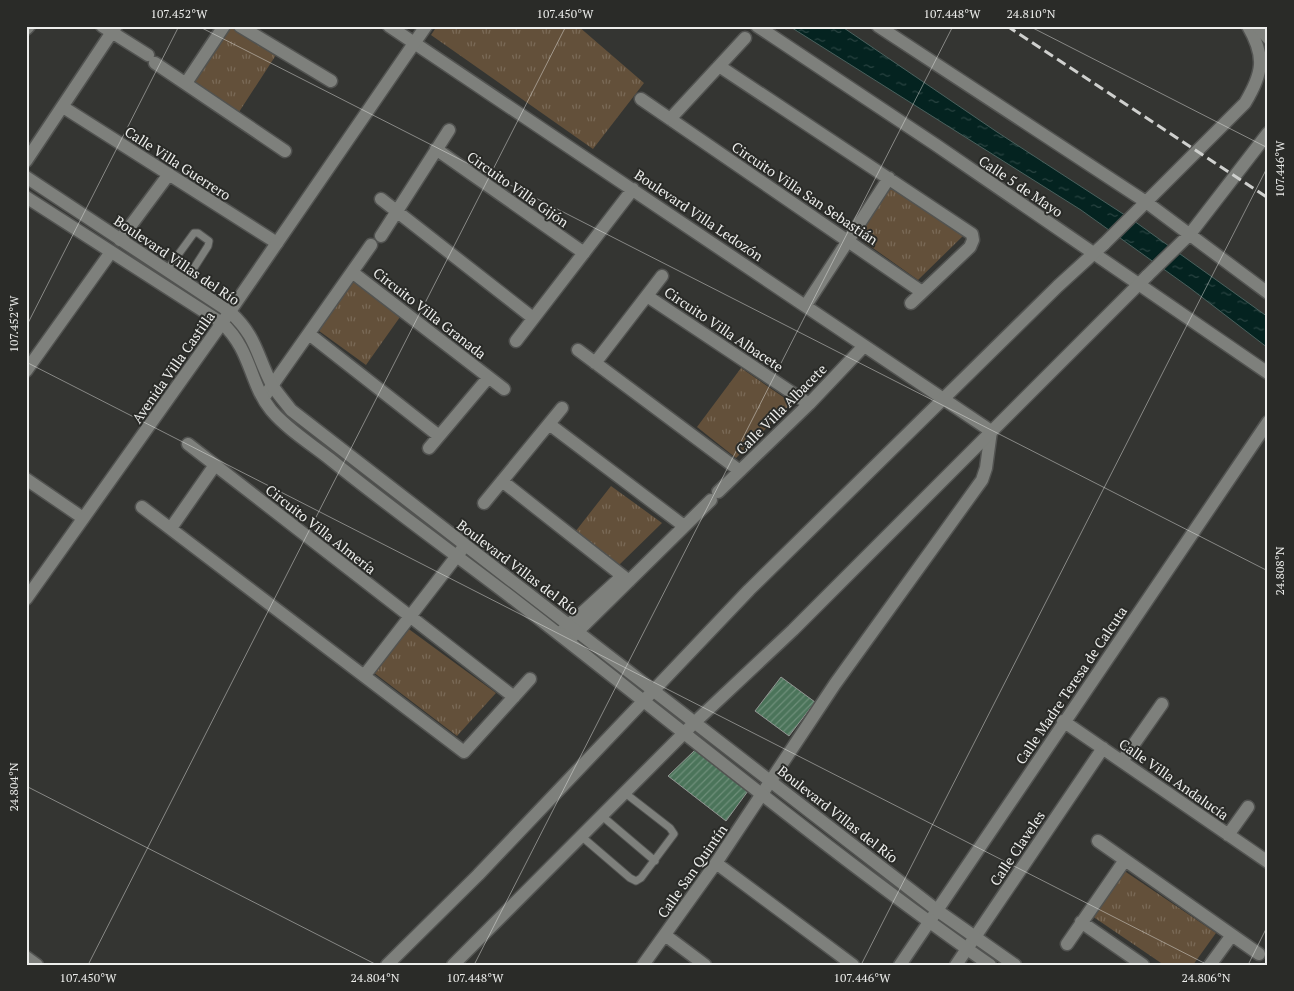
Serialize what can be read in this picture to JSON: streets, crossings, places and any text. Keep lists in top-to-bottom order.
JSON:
{
  "streets": {
    "street": [
      "Calle Villa Guerrero",
      "Calle 5 de Mayo",
      "Circuito Villa Gijón",
      "Circuito Villa San Sebastián",
      "Boulevard Villa Ledozón",
      "Boulevard Villas del Río",
      "Circuito Villa Granada",
      "Circuito Villa Albacete",
      "Avenida Villa Castilla",
      "Calle Villa Albacete",
      "Circuito Villa Almería",
      "Calle Madre Teresa de Calcuta",
      "Calle Villa Andalucía",
      "Calle Claveles",
      "Calle San Quintín"
    ]
  },
  "crossings": [
    ["Calle Villa Guerrero", "Avenida Villa Castilla"],
    ["Boulevard Villa Ledozón", "Avenida Villa Castilla"],
    ["Boulevard Villa Ledozón", "Calle Villa Albacete"],
    ["Boulevard Villa Ledozón", "Calle San Quintín"],
    ["Boulevard Villas del Río", "Circuito Villa Granada"],
    ["Boulevard Villas del Río", "Avenida Villa Castilla"],
    ["Boulevard Villas del Río", "Calle Villa Albacete"],
    ["Boulevard Villas del Río", "Calle Madre Teresa de Calcuta"],
    ["Boulevard Villas del Río", "Calle Claveles"],
    ["Boulevard Villas del Río", "Calle San Quintín"],
    ["Circuito Villa Albacete", "Calle Villa Albacete"],
    ["Calle Madre Teresa de Calcuta", "Calle Villa Andalucía"],
    ["Calle Villa Andalucía", "Calle Claveles"]
  ],
  "coordinates": [
    "107.452°W",
    "107.450°W",
    "107.448°W",
    "24.810°N",
    "107.446°W",
    "24.808°N",
    "24.804°N",
    "24.806°N"
  ]
}
